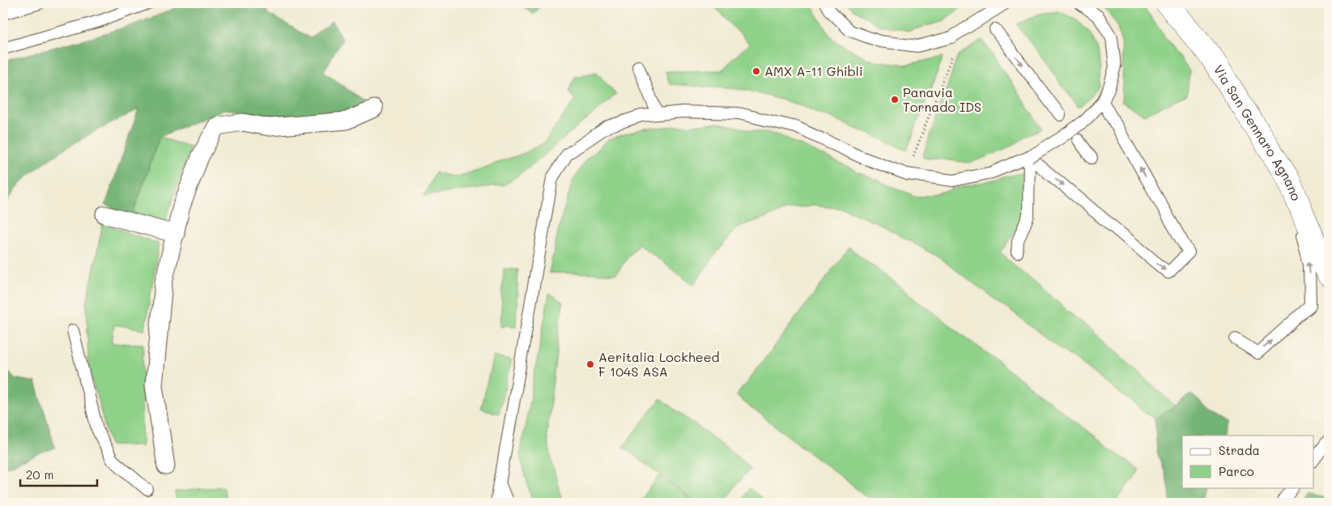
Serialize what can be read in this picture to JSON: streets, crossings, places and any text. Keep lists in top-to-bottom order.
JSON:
{
  "streets": {
    "main road": ["Via San Gennaro Agnano"]
  },
  "places": ["AMX A-11 Ghibli", "Panavia Tornado IDS", "Aeritalia Lockheed F 104S ASA"],
  "legend": ["Strada", "Parco"],
  "scale_bar": "20 m"
}
